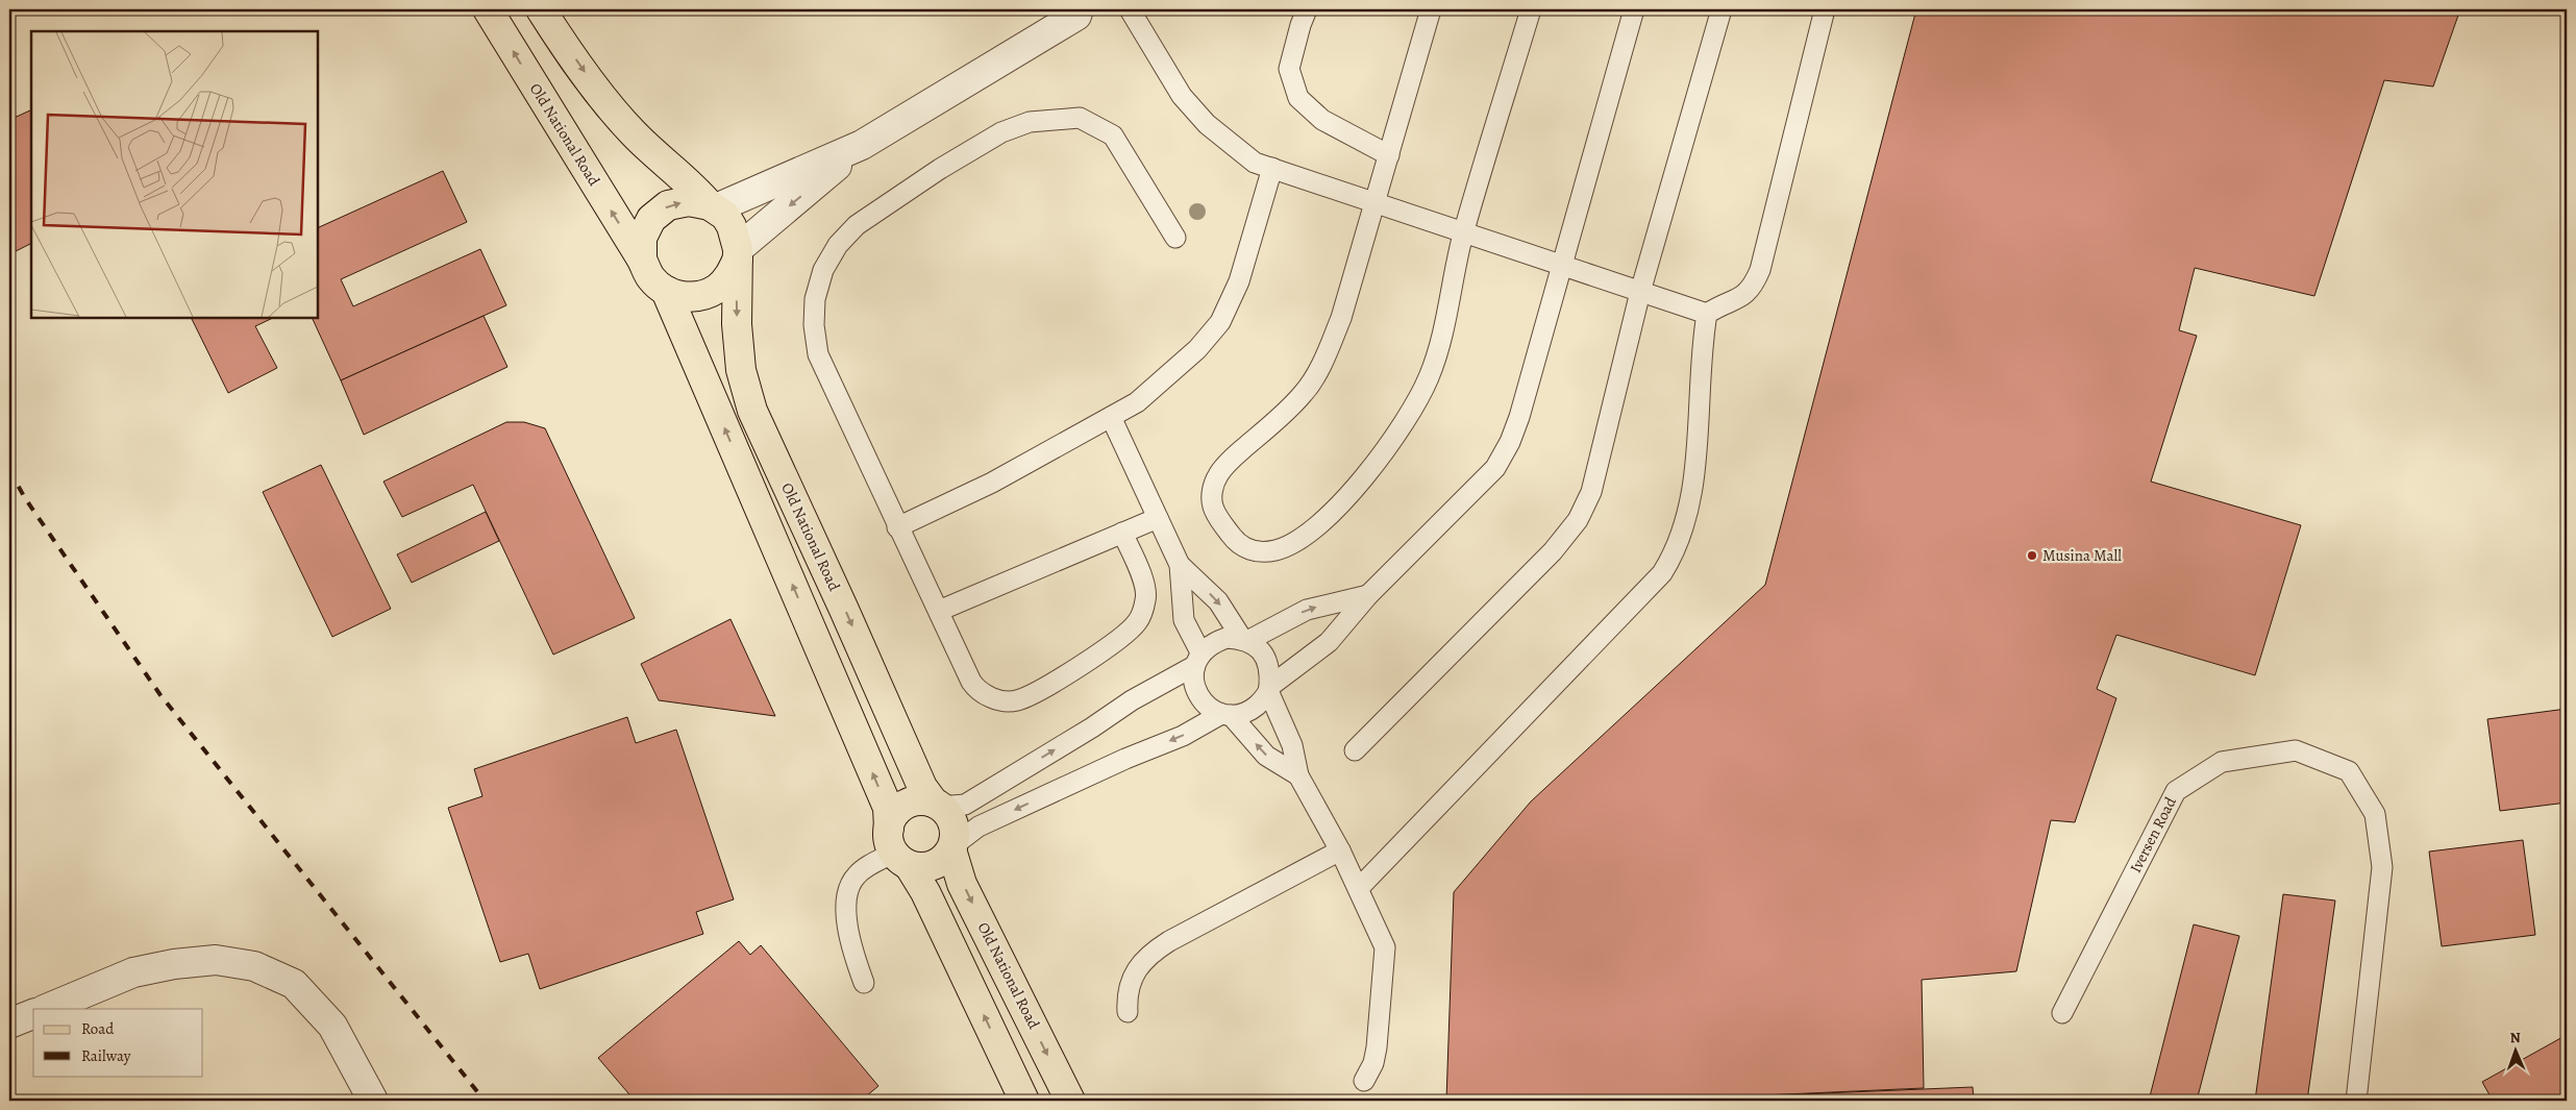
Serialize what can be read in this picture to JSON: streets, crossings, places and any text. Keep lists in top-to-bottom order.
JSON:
{
  "streets": {
    "main road": ["Old National Road"],
    "lane": ["Iversen Road"]
  },
  "places": ["Musina Mall"],
  "legend": ["Road", "Railway"],
  "north": "top"
}
